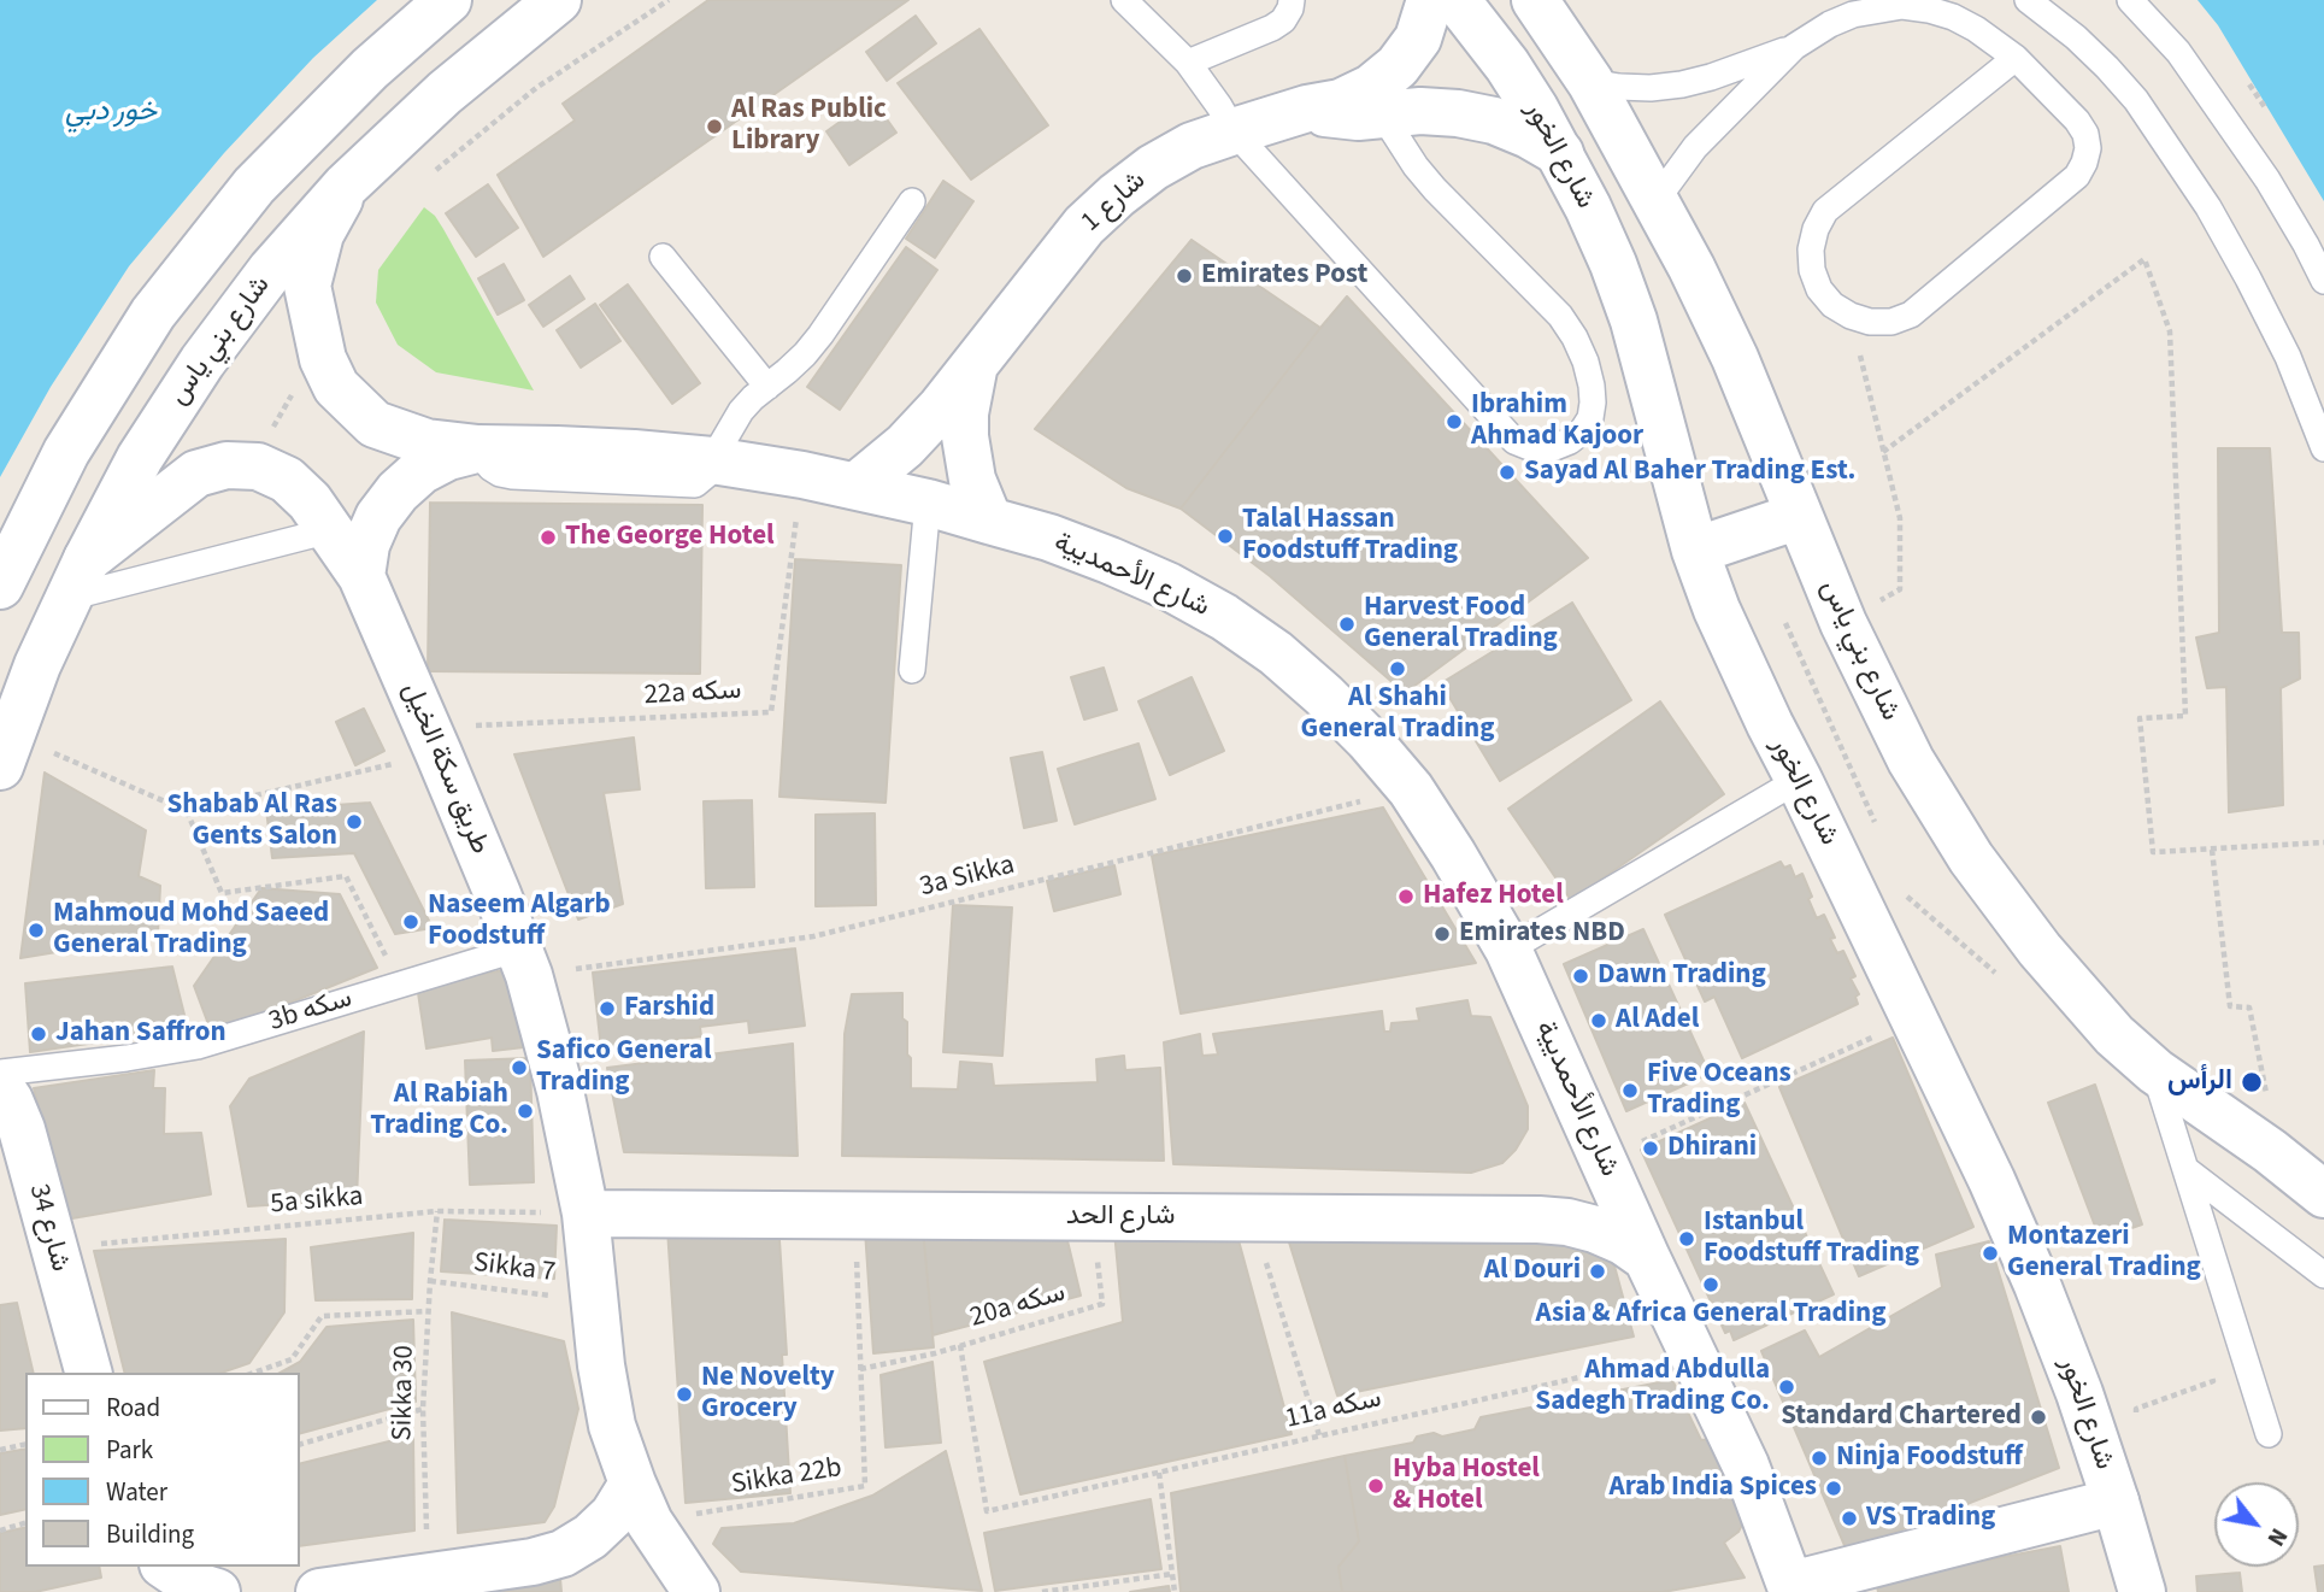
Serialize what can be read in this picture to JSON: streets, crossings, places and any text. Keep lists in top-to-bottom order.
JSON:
{
  "streets": {
    "street": [
      "شارع الخور",
      "شارع 1",
      "شارع بني ياس",
      "شارع الأحمديية",
      "طريق سكة الخيل",
      "شارع الحد",
      "شارع 34"
    ],
    "lane": ["3b سكه"],
    "path": [
      "22a سكه",
      "3a Sikka",
      "5a sikka",
      "Sikka 7",
      "20a سكه",
      "Sikka 30",
      "11a سكه",
      "Sikka 22b"
    ]
  },
  "crossings": [
    ["شارع الخور", "شارع 1"],
    ["شارع 1", "شارع الأحمديية"],
    ["شارع بني ياس", "شارع الأحمديية"],
    ["شارع الأحمديية", "22a سكه"],
    ["شارع الأحمديية", "3a Sikka"],
    ["شارع الأحمديية", "شارع الحد"],
    ["شارع الأحمديية", "11a سكه"],
    ["22a سكه", "طريق سكة الخيل"],
    ["طريق سكة الخيل", "3a Sikka"],
    ["طريق سكة الخيل", "3b سكه"],
    ["طريق سكة الخيل", "5a sikka"],
    ["طريق سكة الخيل", "شارع الحد"],
    ["طريق سكة الخيل", "Sikka 7"],
    ["طريق سكة الخيل", "Sikka 22b"],
    ["3a Sikka", "3b سكه"],
    ["5a sikka", "شارع الحد"],
    ["5a sikka", "شارع 34"],
    ["5a sikka", "Sikka 30"],
    ["شارع الحد", "20a سكه"],
    ["شارع الحد", "Sikka 22b"],
    ["Sikka 7", "Sikka 30"],
    ["20a سكه", "11a سكه"],
    ["20a سكه", "Sikka 22b"]
  ],
  "water": ["خور دبي"],
  "places": [
    "Al Ras Public Library",
    "Emirates Post",
    "Ibrahim Ahmad Kajoor",
    "Sayad Al Baher Trading Est.",
    "Talal Hassan Foodstuff Trading",
    "The George Hotel",
    "Harvest Food General Trading",
    "Al Shahi General Trading",
    "Shabab Al Ras Gents Salon",
    "Hafez Hotel",
    "Naseem Algarb Foodstuff",
    "Mahmoud Mohd Saeed General Trading",
    "Emirates NBD",
    "Dawn Trading",
    "Farshid",
    "Al Adel",
    "Jahan Saffron",
    "Safico General Trading",
    "الرأس",
    "Five Oceans Trading",
    "Al Rabiah Trading Co.",
    "Dhirani",
    "Istanbul Foodstuff Trading",
    "Montazeri General Trading",
    "Al Douri",
    "Asia & Africa General Trading",
    "Ahmad Abdulla Sadegh Trading Co.",
    "Ne Novelty Grocery",
    "Standard Chartered",
    "Ninja Foodstuff",
    "Hyba Hostel & Hotel",
    "Arab India Spices",
    "VS Trading"
  ],
  "legend": [
    "Road",
    "Park",
    "Water",
    "Building"
  ],
  "north": "bottom right"
}
